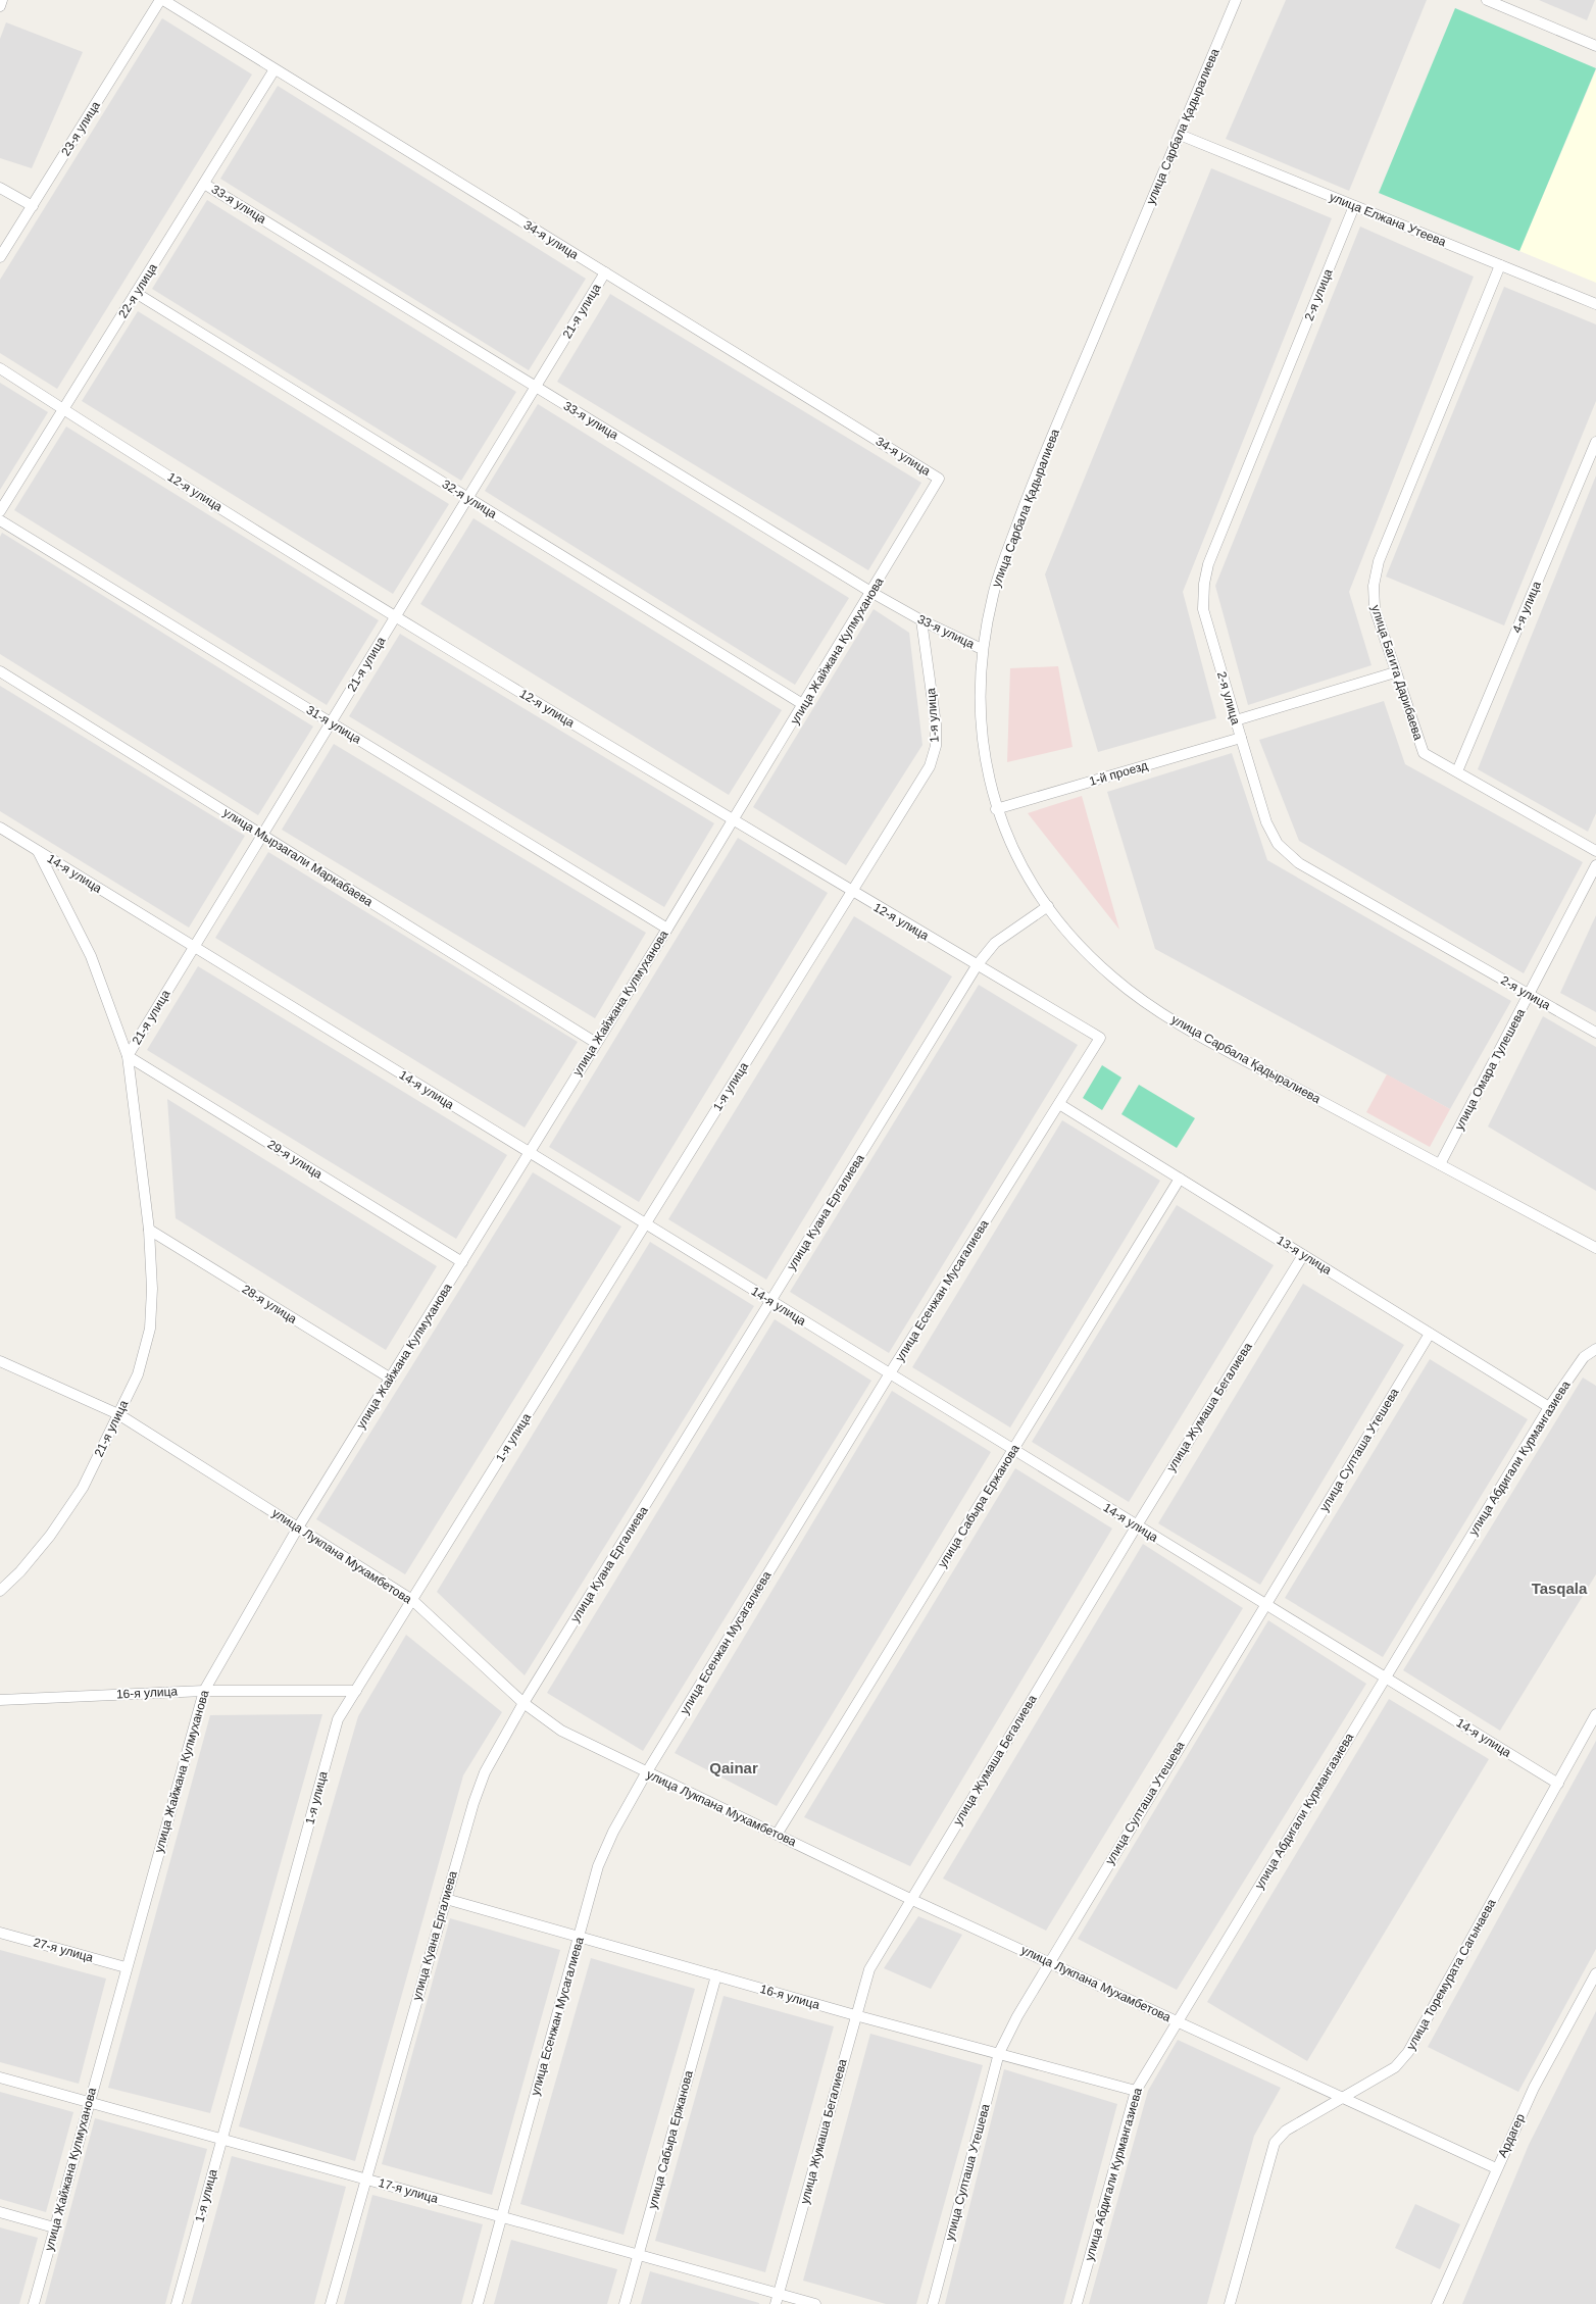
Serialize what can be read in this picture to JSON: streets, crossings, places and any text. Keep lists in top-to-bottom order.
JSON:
{
  "streets": {
    "street": [
      "улица Сарбала Қадыралиева",
      "23-я улица",
      "33-я улица",
      "улица Елжана Утеева",
      "34-я улица",
      "22-я улица",
      "2-я улица",
      "21-я улица",
      "12-я улица",
      "32-я улица",
      "4-я улица",
      "улица Жайжана Кулмуханова",
      "улица Багита Дарибаева",
      "1-я улица",
      "31-я улица",
      "1-й проезд",
      "улица Мырзагали Маркабаева",
      "14-я улица",
      "улица Омара Тулешева",
      "29-я улица",
      "улица Куана Ергалиева",
      "13-я улица",
      "улица Есенжан Мусагалиева",
      "28-я улица",
      "улица Жумаша Бегалиева",
      "улица Султаша Утешева",
      "улица Абдигали Курмангазиева",
      "улица Сабыра Ержанова",
      "улица Лукпана Мухамбетова",
      "16-я улица",
      "27-я улица",
      "улица Торемурата Сагынаева",
      "Ардагер",
      "17-я улица"
    ]
  },
  "crossings": [
    ["улица Сарбала Қадыралиева", "33-я улица"],
    ["улица Сарбала Қадыралиева", "улица Елжана Утеева"],
    ["улица Сарбала Қадыралиева", "1-й проезд"],
    ["улица Сарбала Қадыралиева", "улица Омара Тулешева"],
    ["улица Сарбала Қадыралиева", "улица Куана Ергалиева"],
    ["23-я улица", "34-я улица"],
    ["33-я улица", "22-я улица"],
    ["33-я улица", "21-я улица"],
    ["33-я улица", "улица Жайжана Кулмуханова"],
    ["33-я улица", "1-я улица"],
    ["улица Елжана Утеева", "2-я улица"],
    ["улица Елжана Утеева", "улица Багита Дарибаева"],
    ["34-я улица", "22-я улица"],
    ["34-я улица", "21-я улица"],
    ["34-я улица", "улица Жайжана Кулмуханова"],
    ["22-я улица", "12-я улица"],
    ["22-я улица", "32-я улица"],
    ["2-я улица", "1-й проезд"],
    ["2-я улица", "улица Омара Тулешева"],
    ["21-я улица", "12-я улица"],
    ["21-я улица", "32-я улица"],
    ["21-я улица", "31-я улица"],
    ["21-я улица", "улица Мырзагали Маркабаева"],
    ["21-я улица", "14-я улица"],
    ["21-я улица", "29-я улица"],
    ["21-я улица", "28-я улица"],
    ["21-я улица", "улица Лукпана Мухамбетова"],
    ["12-я улица", "улица Жайжана Кулмуханова"],
    ["12-я улица", "1-я улица"],
    ["12-я улица", "улица Куана Ергалиева"],
    ["12-я улица", "улица Есенжан Мусагалиева"],
    ["32-я улица", "улица Жайжана Кулмуханова"],
    ["4-я улица", "улица Багита Дарибаева"],
    ["улица Жайжана Кулмуханова", "31-я улица"],
    ["улица Жайжана Кулмуханова", "улица Мырзагали Маркабаева"],
    ["улица Жайжана Кулмуханова", "14-я улица"],
    ["улица Жайжана Кулмуханова", "29-я улица"],
    ["улица Жайжана Кулмуханова", "28-я улица"],
    ["улица Жайжана Кулмуханова", "улица Лукпана Мухамбетова"],
    ["улица Жайжана Кулмуханова", "16-я улица"],
    ["улица Жайжана Кулмуханова", "27-я улица"],
    ["улица Жайжана Кулмуханова", "17-я улица"],
    ["1-я улица", "14-я улица"],
    ["1-я улица", "улица Лукпана Мухамбетова"],
    ["1-я улица", "16-я улица"],
    ["1-я улица", "17-я улица"],
    ["14-я улица", "улица Куана Ергалиева"],
    ["14-я улица", "улица Есенжан Мусагалиева"],
    ["14-я улица", "улица Жумаша Бегалиева"],
    ["14-я улица", "улица Султаша Утешева"],
    ["14-я улица", "улица Абдигали Курмангазиева"],
    ["14-я улица", "улица Сабыра Ержанова"],
    ["14-я улица", "улица Торемурата Сагынаева"],
    ["улица Куана Ергалиева", "улица Лукпана Мухамбетова"],
    ["улица Куана Ергалиева", "16-я улица"],
    ["улица Куана Ергалиева", "17-я улица"],
    ["13-я улица", "улица Есенжан Мусагалиева"],
    ["13-я улица", "улица Жумаша Бегалиева"],
    ["13-я улица", "улица Султаша Утешева"],
    ["13-я улица", "улица Абдигали Курмангазиева"],
    ["13-я улица", "улица Сабыра Ержанова"],
    ["улица Есенжан Мусагалиева", "улица Лукпана Мухамбетова"],
    ["улица Есенжан Мусагалиева", "16-я улица"],
    ["улица Есенжан Мусагалиева", "17-я улица"],
    ["улица Жумаша Бегалиева", "улица Лукпана Мухамбетова"],
    ["улица Жумаша Бегалиева", "16-я улица"],
    ["улица Жумаша Бегалиева", "17-я улица"],
    ["улица Султаша Утешева", "улица Лукпана Мухамбетова"],
    ["улица Султаша Утешева", "16-я улица"],
    ["улица Абдигали Курмангазиева", "улица Лукпана Мухамбетова"],
    ["улица Абдигали Курмангазиева", "16-я улица"],
    ["улица Сабыра Ержанова", "улица Лукпана Мухамбетова"],
    ["улица Сабыра Ержанова", "16-я улица"],
    ["улица Сабыра Ержанова", "17-я улица"],
    ["улица Лукпана Мухамбетова", "улица Торемурата Сагынаева"],
    ["улица Лукпана Мухамбетова", "Ардагер"]
  ],
  "districts": ["Tasqala", "Qainar"]
}
